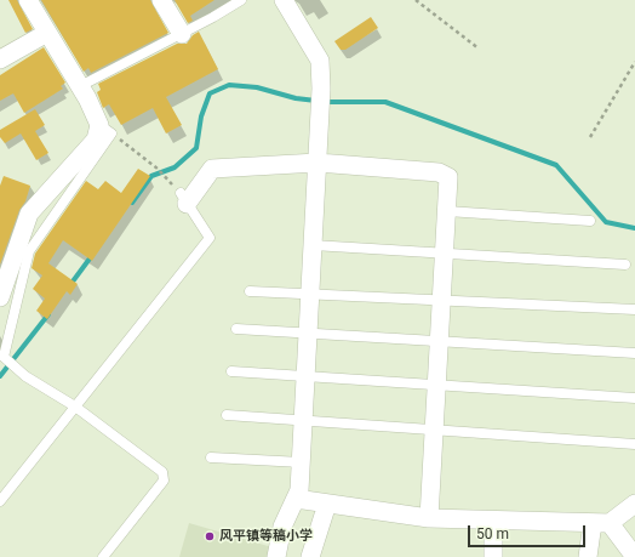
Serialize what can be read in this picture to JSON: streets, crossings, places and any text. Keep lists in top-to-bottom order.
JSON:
{
  "places": ["风平镇等稿小学"],
  "scale_bar": "50 m"
}
